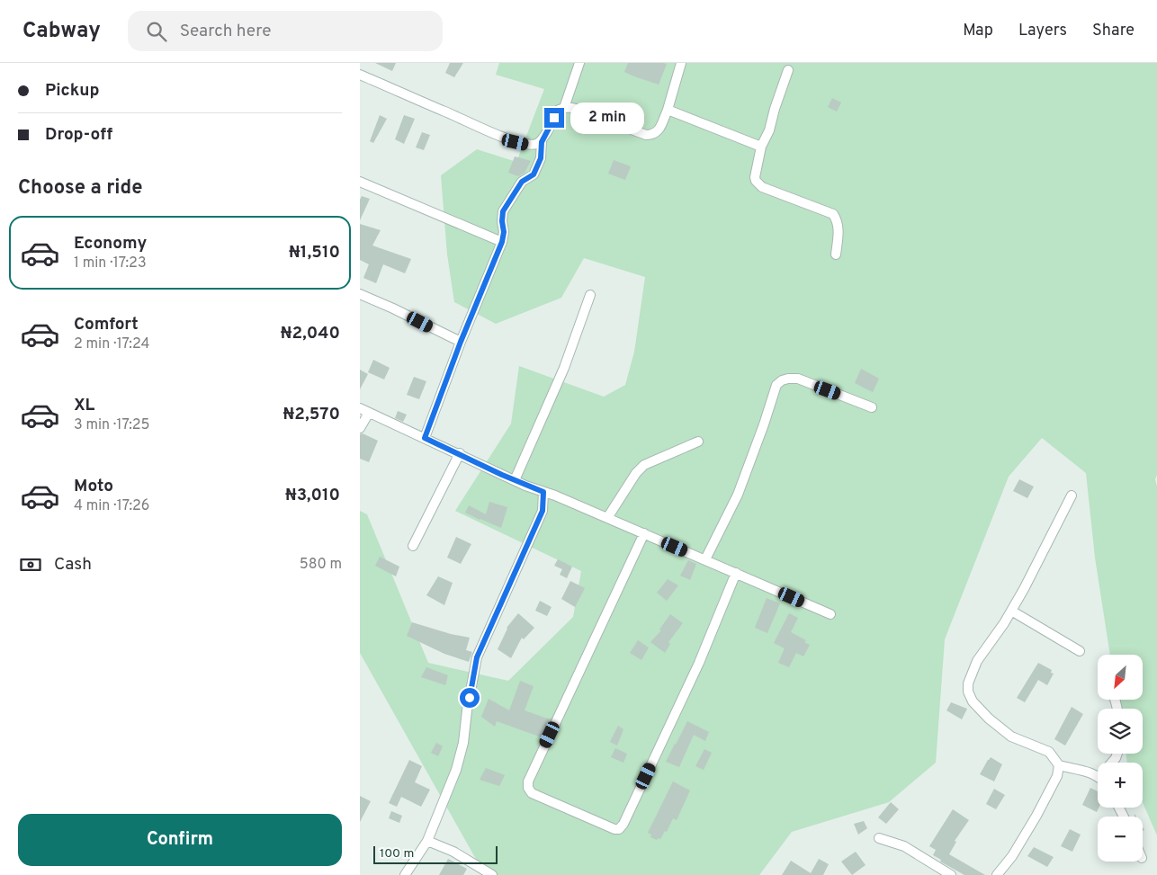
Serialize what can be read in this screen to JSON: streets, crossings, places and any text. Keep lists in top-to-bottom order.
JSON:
{
  "scale_bar": "100 m",
  "north": "bottom left",
  "page": {
    "header": "Cabway",
    "search": "Search here",
    "nav": ["Map", "Layers", "Share"],
    "banner": ["Pickup", "Drop-off"],
    "bubble": "2 min",
    "heading": "Choose a ride",
    "list": [
      {
        "name": "Economy",
        "note": "1 min · 17:23",
        "value": "₦1,510"
      },
      {
        "name": "Comfort",
        "note": "2 min · 17:24",
        "value": "₦2,040"
      },
      {
        "name": "XL",
        "note": "3 min · 17:25",
        "value": "₦2,570"
      },
      {
        "name": "Moto",
        "note": "4 min · 17:26",
        "value": "₦3,010"
      }
    ],
    "pay": ["Cash", "580 m"],
    "map_buttons": ["+", "−"],
    "buttons": "Confirm",
    "scale": "100 m"
  }
}
